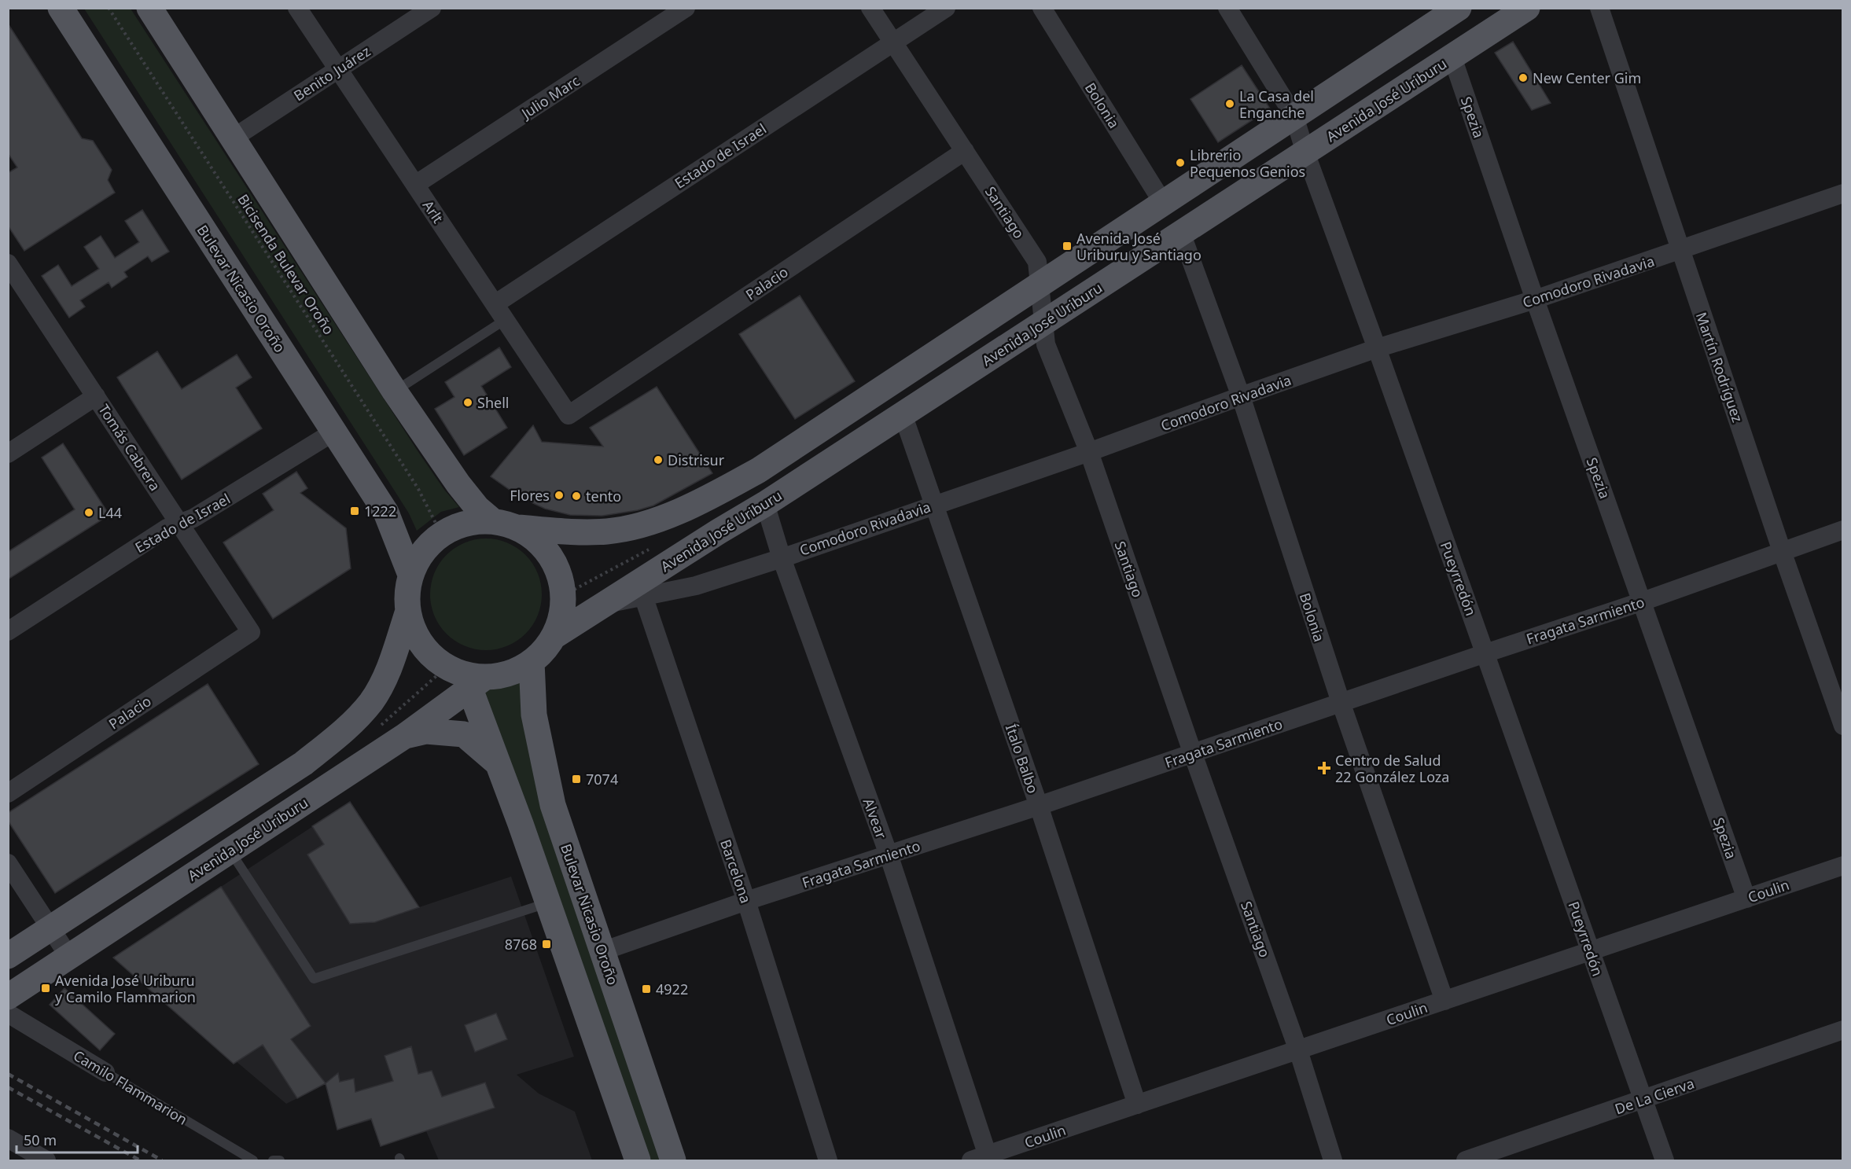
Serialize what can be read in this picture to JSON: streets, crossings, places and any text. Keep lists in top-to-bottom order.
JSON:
{
  "streets": {
    "main road": ["Avenida José Uriburu", "Bulevar Nicasio Oroño"],
    "street": [
      "Benito Juárez",
      "Julio Marc",
      "Bolonia",
      "Spezia",
      "Estado de Israel",
      "Arlt",
      "Santiago",
      "Comodoro Rivadavia",
      "Palacio",
      "Martín Rodríguez",
      "Tomás Cabrera",
      "Pueyrredón",
      "Fragata Sarmiento",
      "Ítalo Balbo",
      "Alvear",
      "Barcelona",
      "Coulin",
      "Camilo Flammarion",
      "De La Cierva"
    ],
    "path": ["Bicisenda Bulevar Oroño"]
  },
  "crossings": [
    ["Benito Juárez", "Arlt"],
    ["Julio Marc", "Arlt"],
    ["Avenida José Uriburu", "Bolonia"],
    ["Avenida José Uriburu", "Spezia"],
    ["Avenida José Uriburu", "Santiago"],
    ["Avenida José Uriburu", "Bicisenda Bulevar Oroño"],
    ["Avenida José Uriburu", "Comodoro Rivadavia"],
    ["Avenida José Uriburu", "Bulevar Nicasio Oroño"],
    ["Avenida José Uriburu", "Pueyrredón"],
    ["Avenida José Uriburu", "Ítalo Balbo"],
    ["Avenida José Uriburu", "Alvear"],
    ["Avenida José Uriburu", "Barcelona"],
    ["Bolonia", "Comodoro Rivadavia"],
    ["Bolonia", "Fragata Sarmiento"],
    ["Bolonia", "Coulin"],
    ["Spezia", "Comodoro Rivadavia"],
    ["Spezia", "Fragata Sarmiento"],
    ["Spezia", "Coulin"],
    ["Estado de Israel", "Arlt"],
    ["Estado de Israel", "Santiago"],
    ["Estado de Israel", "Bulevar Nicasio Oroño"],
    ["Estado de Israel", "Tomás Cabrera"],
    ["Arlt", "Palacio"],
    ["Santiago", "Comodoro Rivadavia"],
    ["Santiago", "Palacio"],
    ["Santiago", "Fragata Sarmiento"],
    ["Santiago", "Coulin"],
    ["Bicisenda Bulevar Oroño", "Bulevar Nicasio Oroño"],
    ["Comodoro Rivadavia", "Martín Rodríguez"],
    ["Comodoro Rivadavia", "Pueyrredón"],
    ["Comodoro Rivadavia", "Ítalo Balbo"],
    ["Comodoro Rivadavia", "Alvear"],
    ["Comodoro Rivadavia", "Barcelona"],
    ["Palacio", "Tomás Cabrera"],
    ["Bulevar Nicasio Oroño", "Fragata Sarmiento"],
    ["Martín Rodríguez", "Fragata Sarmiento"],
    ["Pueyrredón", "Fragata Sarmiento"],
    ["Pueyrredón", "Coulin"],
    ["Pueyrredón", "De La Cierva"],
    ["Fragata Sarmiento", "Ítalo Balbo"],
    ["Fragata Sarmiento", "Alvear"],
    ["Fragata Sarmiento", "Barcelona"],
    ["Ítalo Balbo", "Coulin"],
    ["Alvear", "Coulin"]
  ],
  "places": {
    "other": [
      "New Center Gim",
      "La Casa del Enganche",
      "Librerio Pequenos Genios",
      "Shell",
      "Distrisur",
      "Flores",
      "tento",
      "L44"
    ],
    "transit": [
      "Avenida José Uriburu y Santiago",
      "1222",
      "7074",
      "8768",
      "Avenida José Uriburu y Camilo Flammarion",
      "4922"
    ],
    "health": ["Centro de Salud 22 González Loza"]
  },
  "scale_bar": "50 m"
}
